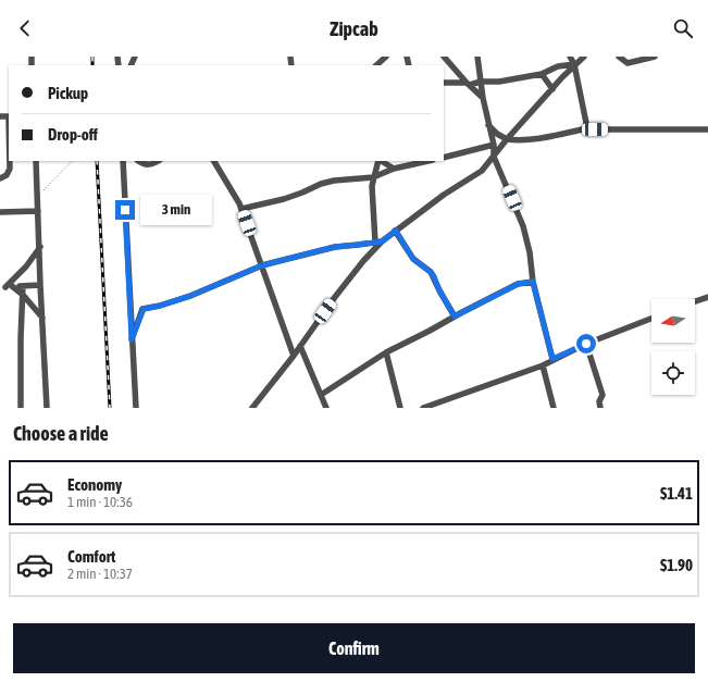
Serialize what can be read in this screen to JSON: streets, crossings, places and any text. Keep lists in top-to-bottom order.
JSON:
{
  "north": "left",
  "page": {
    "header": "Zipcab",
    "banner": ["Pickup", "Drop-off"],
    "bubble": "3 min",
    "heading": "Choose a ride",
    "list": [
      {
        "name": "Economy",
        "note": "1 min · 10:36",
        "value": "$1.41"
      },
      {
        "name": "Comfort",
        "note": "2 min · 10:37",
        "value": "$1.90"
      }
    ],
    "buttons": "Confirm"
  }
}
